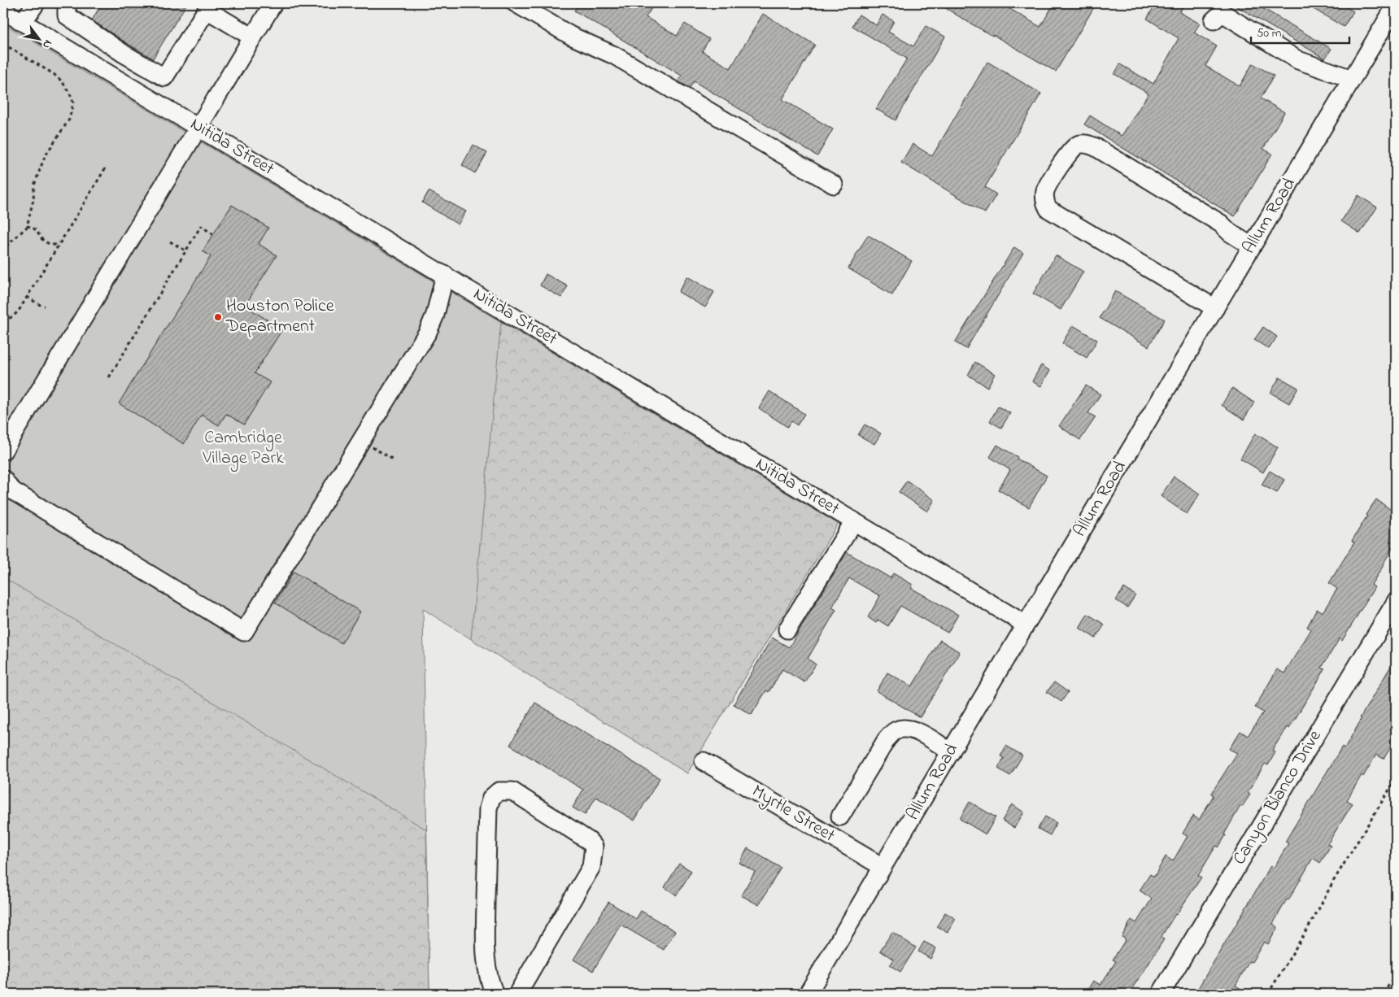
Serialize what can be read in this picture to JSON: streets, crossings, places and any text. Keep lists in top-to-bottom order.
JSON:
{
  "streets": {
    "street": [
      "Nitida Street",
      "Allum Road",
      "Canyon Blanco Drive",
      "Myrtle Street"
    ]
  },
  "crossings": [
    ["Nitida Street", "Allum Road"],
    ["Allum Road", "Myrtle Street"]
  ],
  "parks": ["Cambridge Village Park"],
  "places": ["Houston Police Department"],
  "scale_bar": "50 m",
  "north": "bottom right"
}
